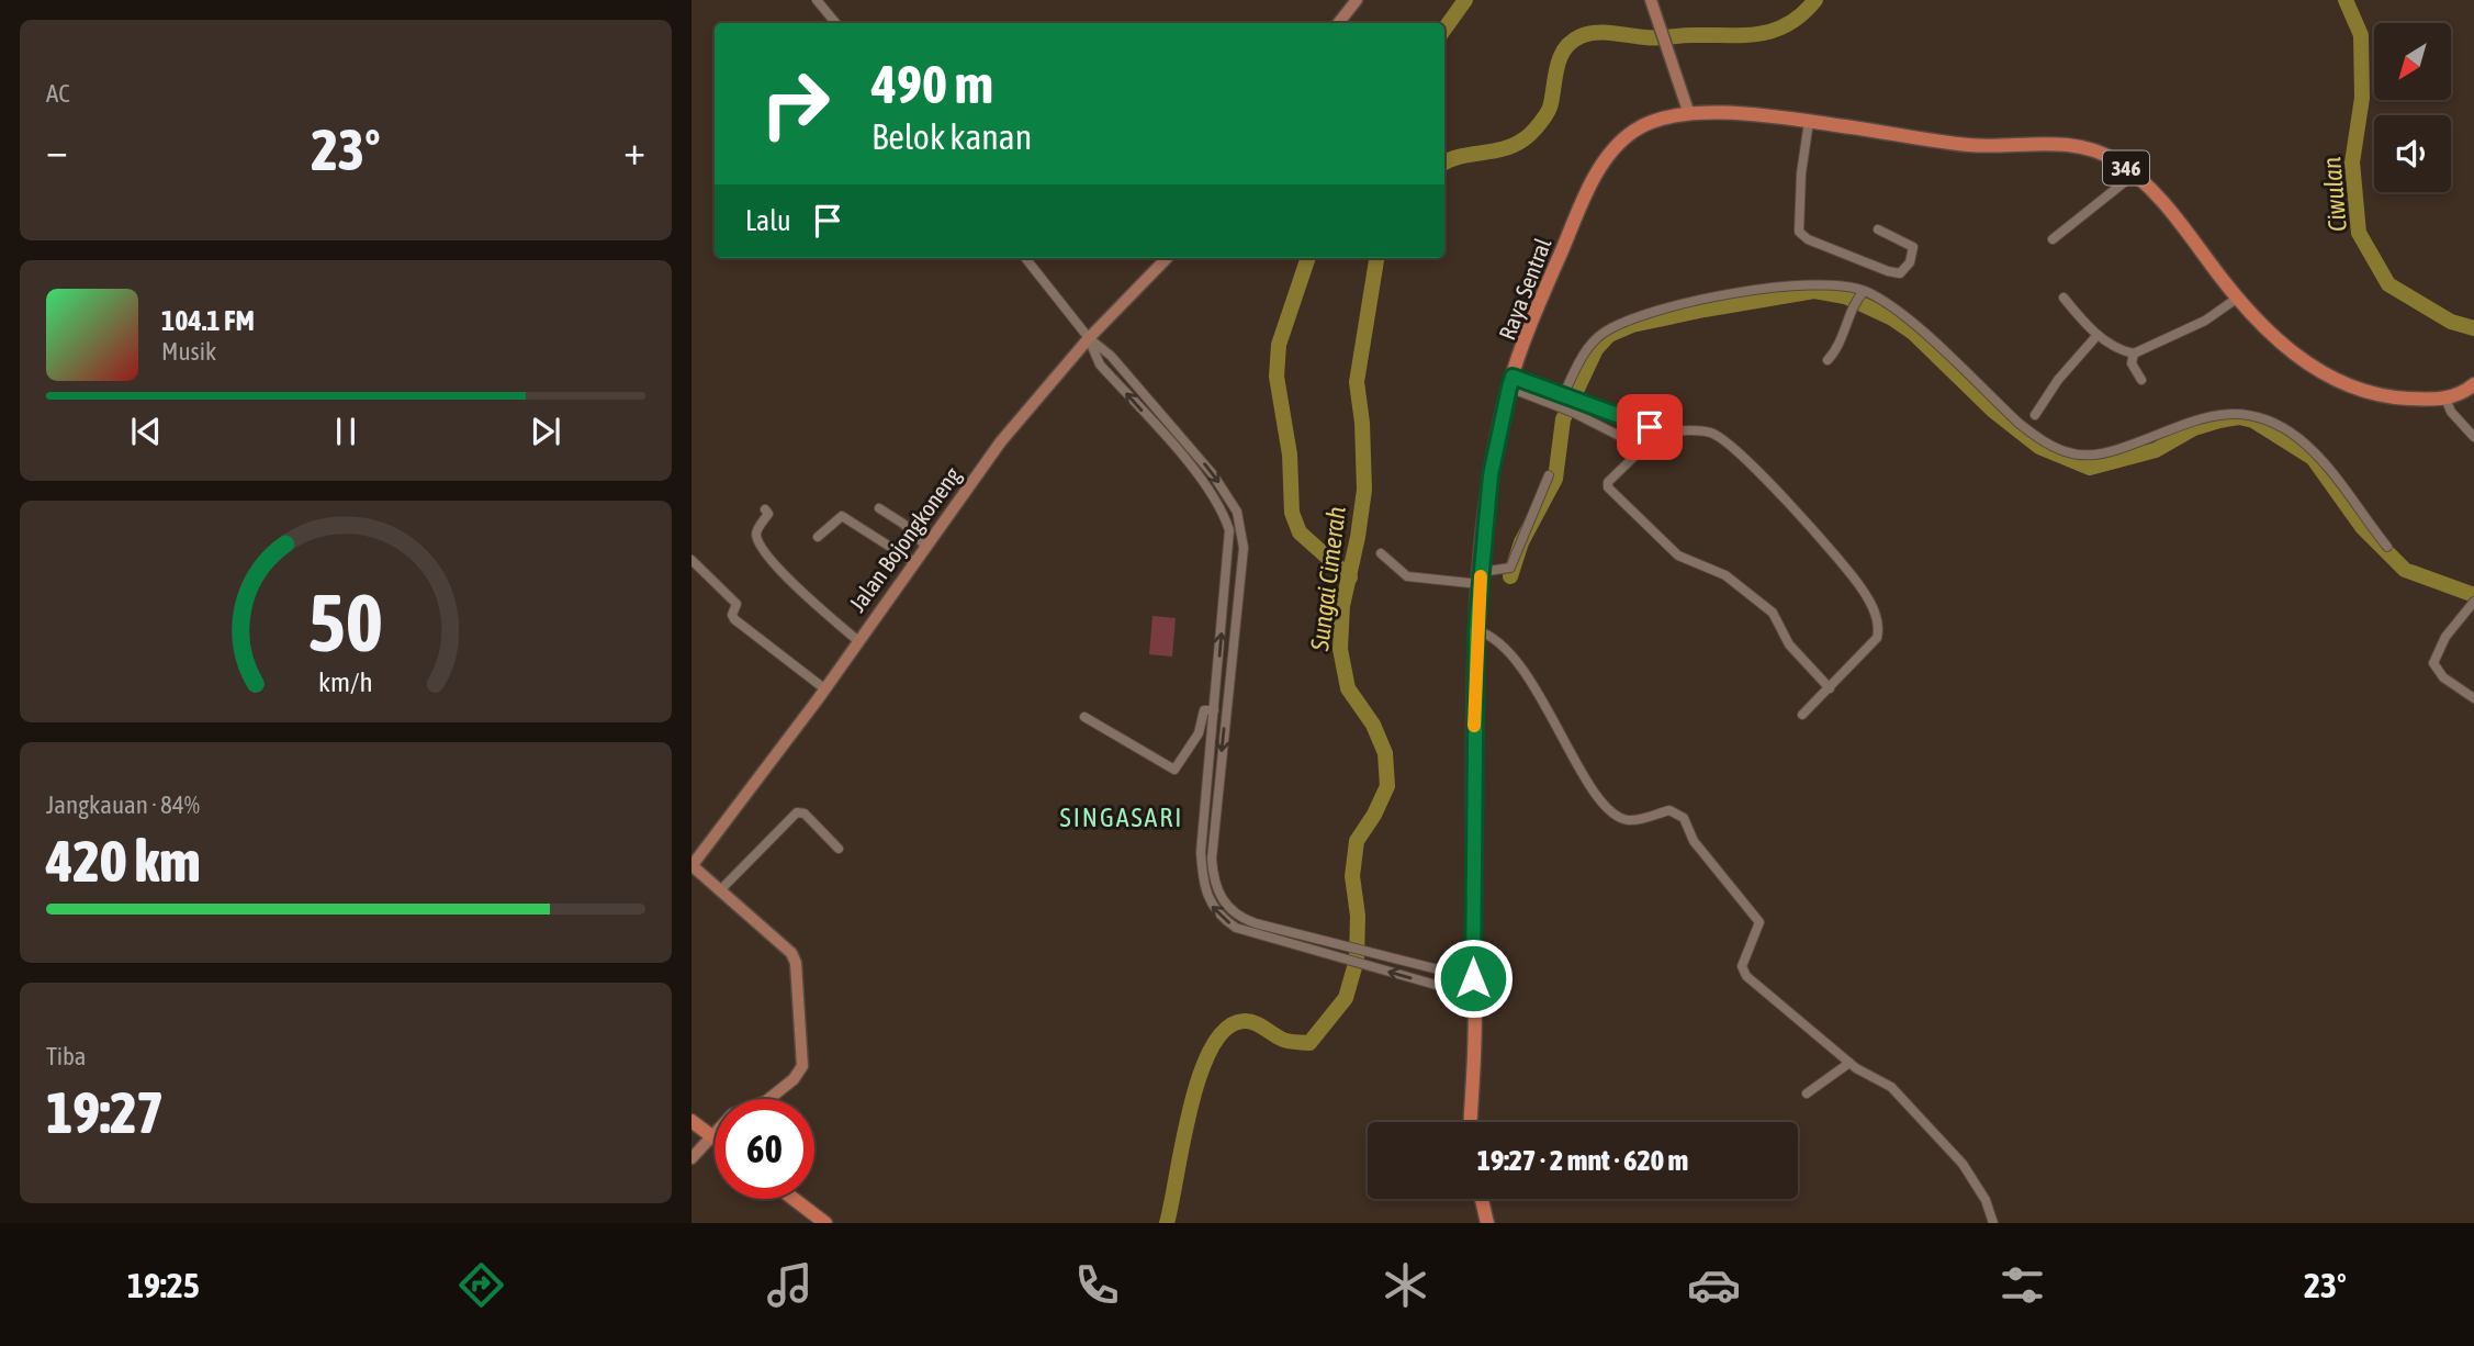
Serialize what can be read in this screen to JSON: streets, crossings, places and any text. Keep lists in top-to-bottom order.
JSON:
{
  "streets": {
    "main road": ["346", "Raya Sentral", "Jalan Bojongkoneng"]
  },
  "crossings": [
    ["346", "Raya Sentral"]
  ],
  "districts": ["SINGASARI"],
  "water": ["Ciwulan", "Sungai Cimerah"],
  "north": "bottom left",
  "page": {
    "tile": [
      "AC",
      ["Jangkauan · 84%", "420 km"],
      ["Tiba", "19:27"]
    ],
    "turn": ["490 m", "Belok kanan"],
    "heat": ["−", "23°", "+"],
    "then": "Lalu",
    "song": ["104.1 FM", "Musik"],
    "limit": "60",
    "trip": "19:27 · 2 mnt · 620 m",
    "tabs": ["19:25", "23°"],
    "gauge": ["50", "km/h"]
  }
}
